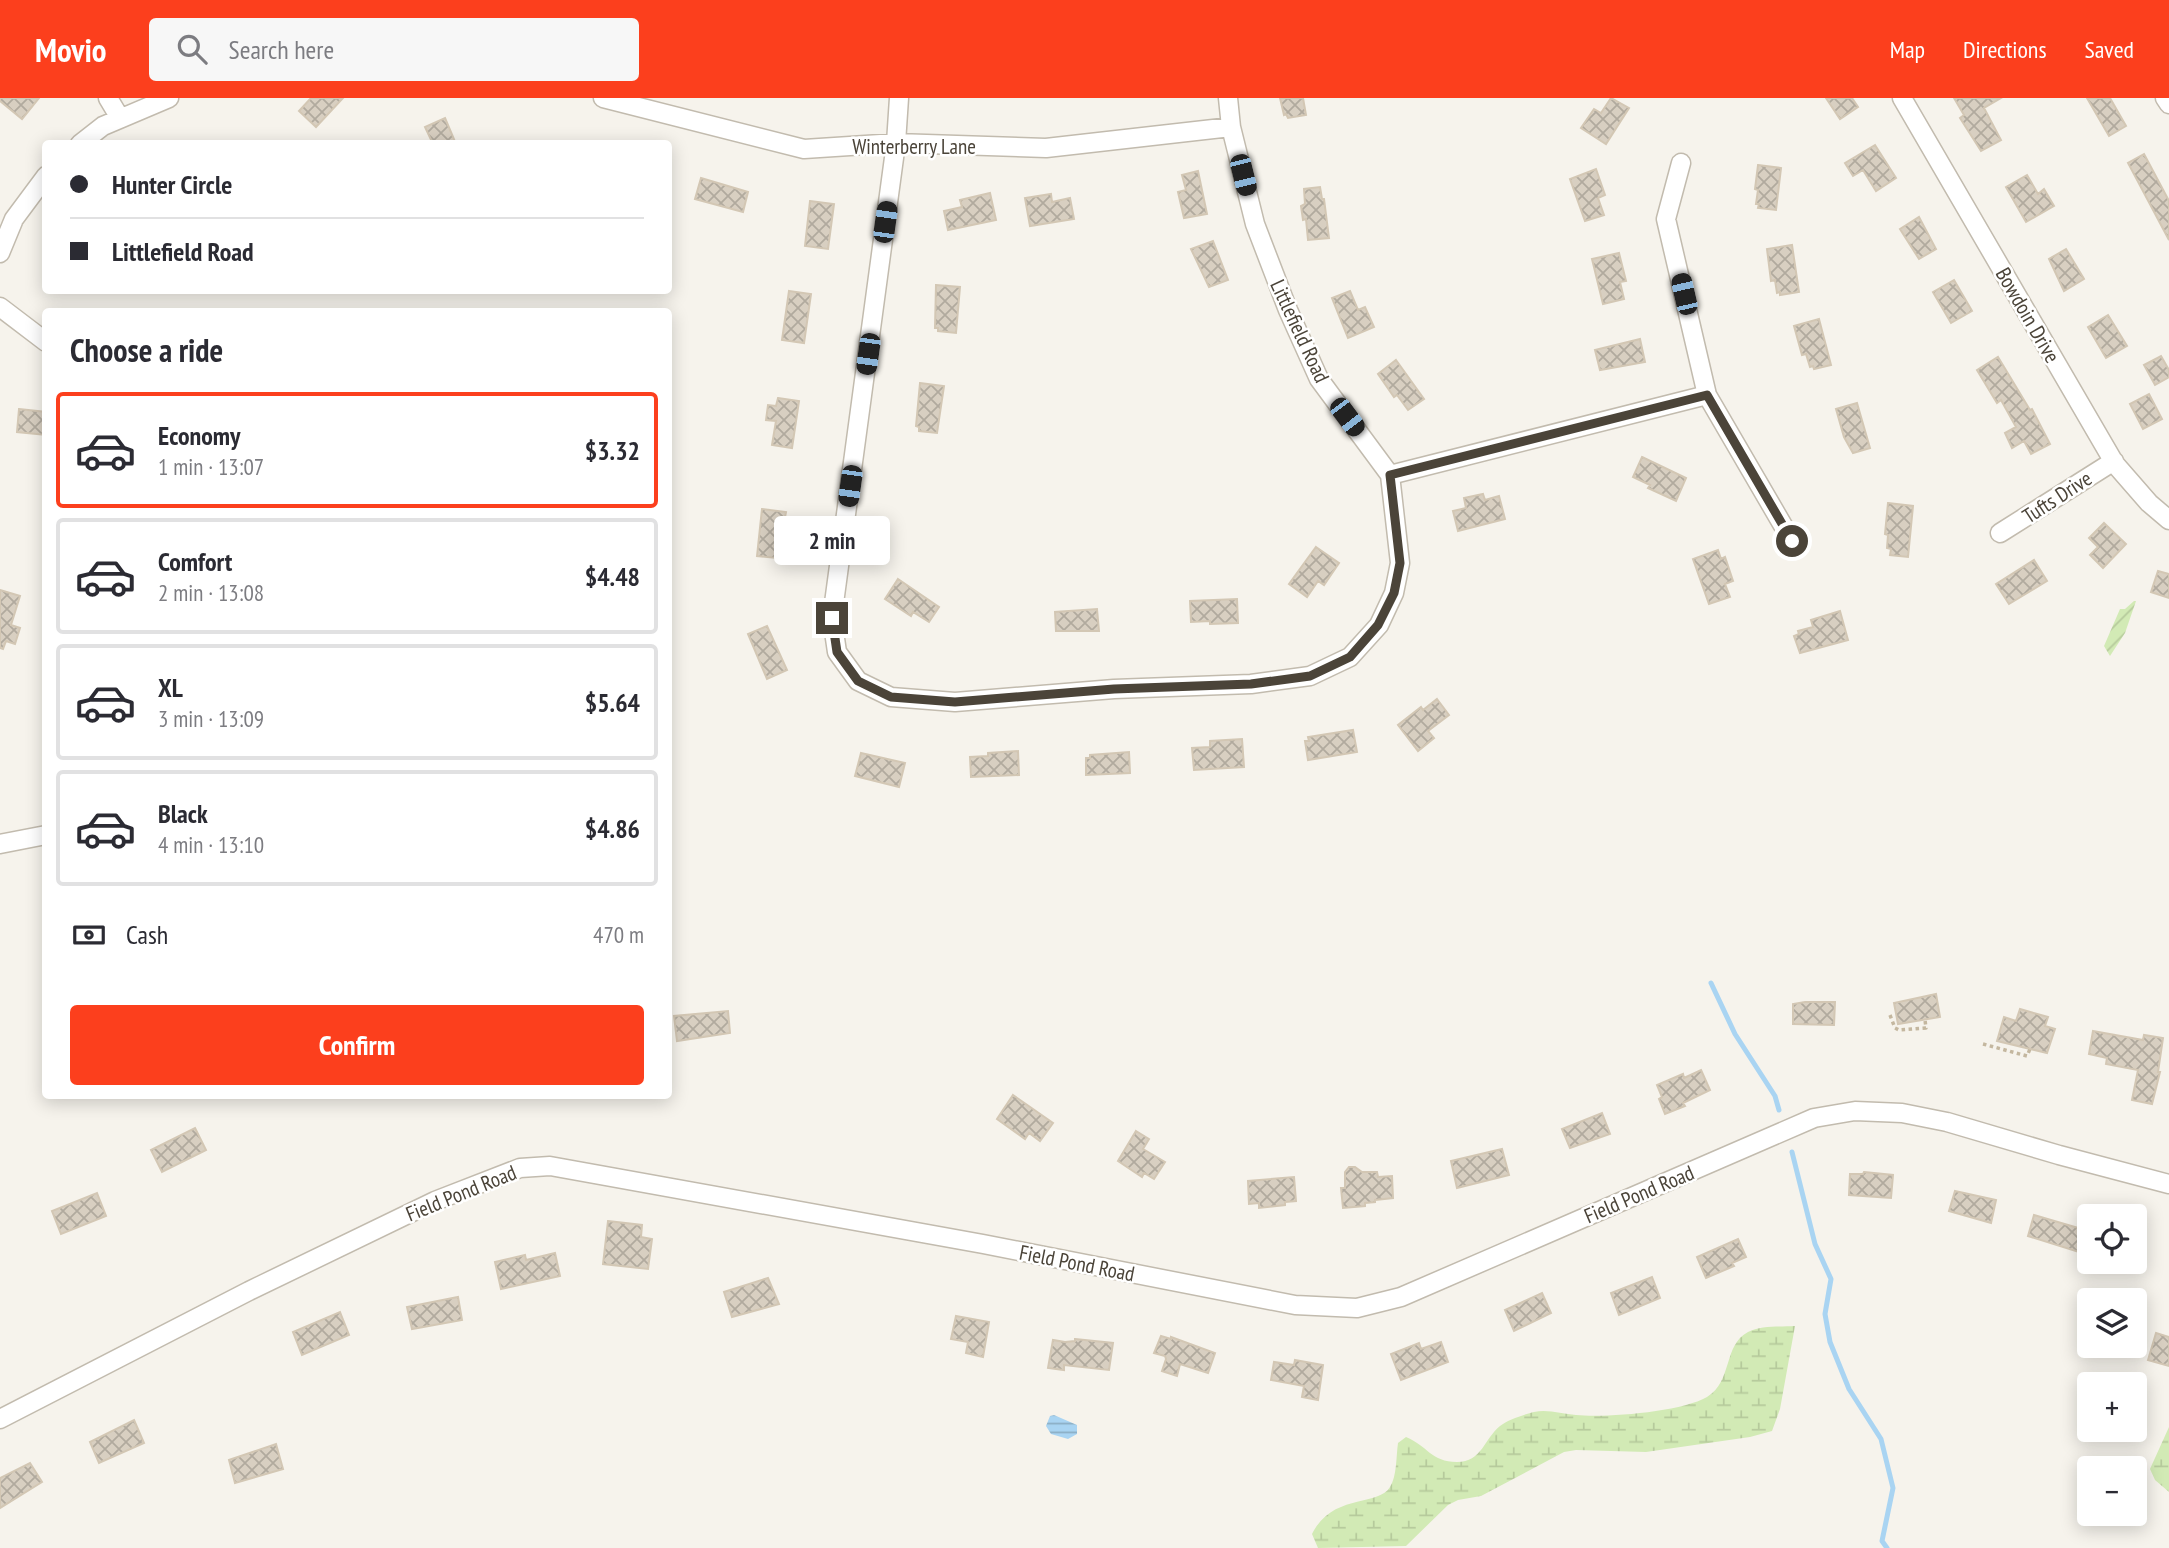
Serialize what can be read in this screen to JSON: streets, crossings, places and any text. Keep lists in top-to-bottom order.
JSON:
{
  "streets": {
    "street": [
      "Winterberry Lane",
      "Bowdoin Drive",
      "Littlefield Road",
      "Tufts Drive",
      "Field Pond Road"
    ]
  },
  "crossings": [
    ["Winterberry Lane", "Littlefield Road"],
    ["Bowdoin Drive", "Tufts Drive"]
  ],
  "page": {
    "header": "Movio",
    "search": "Search here",
    "nav": ["Map", "Directions", "Saved"],
    "banner": ["Hunter Circle", "Littlefield Road"],
    "heading": "Choose a ride",
    "list": [
      {
        "name": "Economy",
        "note": "1 min · 13:07",
        "value": "$3.32"
      },
      {
        "name": "Comfort",
        "note": "2 min · 13:08",
        "value": "$4.48"
      },
      {
        "name": "XL",
        "note": "3 min · 13:09",
        "value": "$5.64"
      },
      {
        "name": "Black",
        "note": "4 min · 13:10",
        "value": "$4.86"
      }
    ],
    "bubble": "2 min",
    "pay": ["Cash", "470 m"],
    "buttons": "Confirm",
    "map_buttons": ["+", "−"]
  }
}
